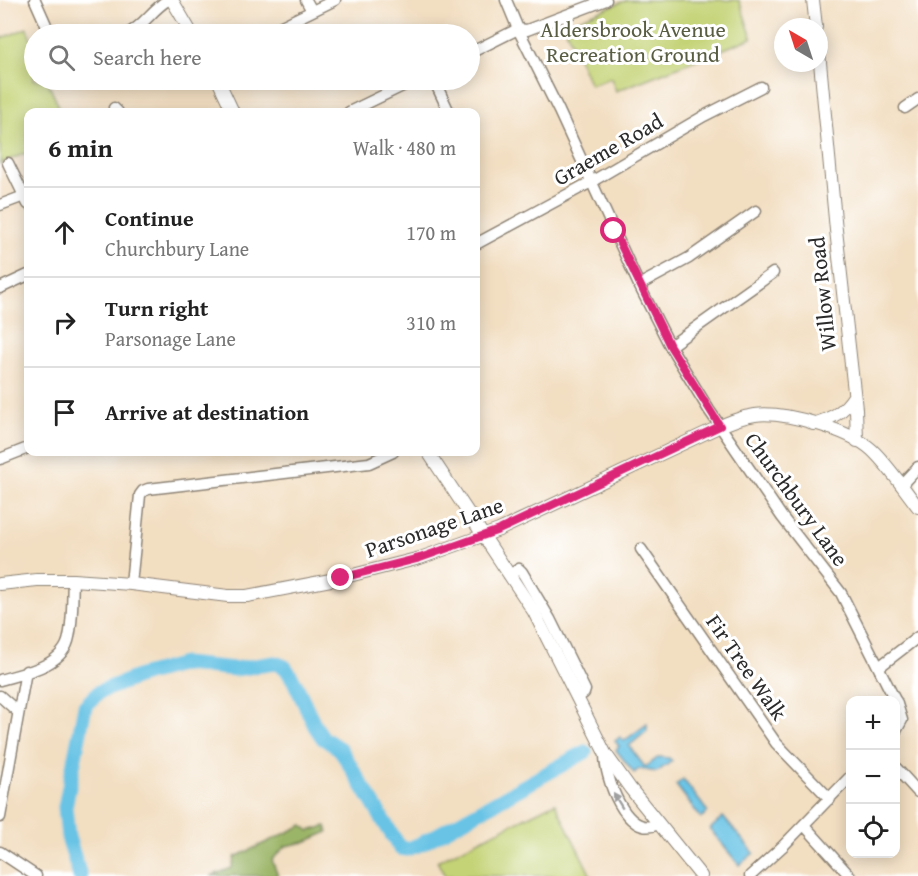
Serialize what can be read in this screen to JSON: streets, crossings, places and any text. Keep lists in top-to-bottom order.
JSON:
{
  "streets": {
    "street": [
      "Graeme Road",
      "Willow Road",
      "Churchbury Lane",
      "Parsonage Lane",
      "Fir Tree Walk"
    ]
  },
  "crossings": [
    ["Graeme Road", "Churchbury Lane"],
    ["Willow Road", "Parsonage Lane"],
    ["Churchbury Lane", "Parsonage Lane"]
  ],
  "parks": ["Aldersbrook Avenue Recreation Ground"],
  "north": "top left",
  "page": {
    "search": "Search here",
    "heading": ["6 min", "Walk · 480 m"],
    "list": [
      ["Continue", "Churchbury Lane", "170 m"],
      ["Turn right", "Parsonage Lane", "310 m"],
      "Arrive at destination"
    ],
    "map_buttons": ["+", "−"]
  }
}
